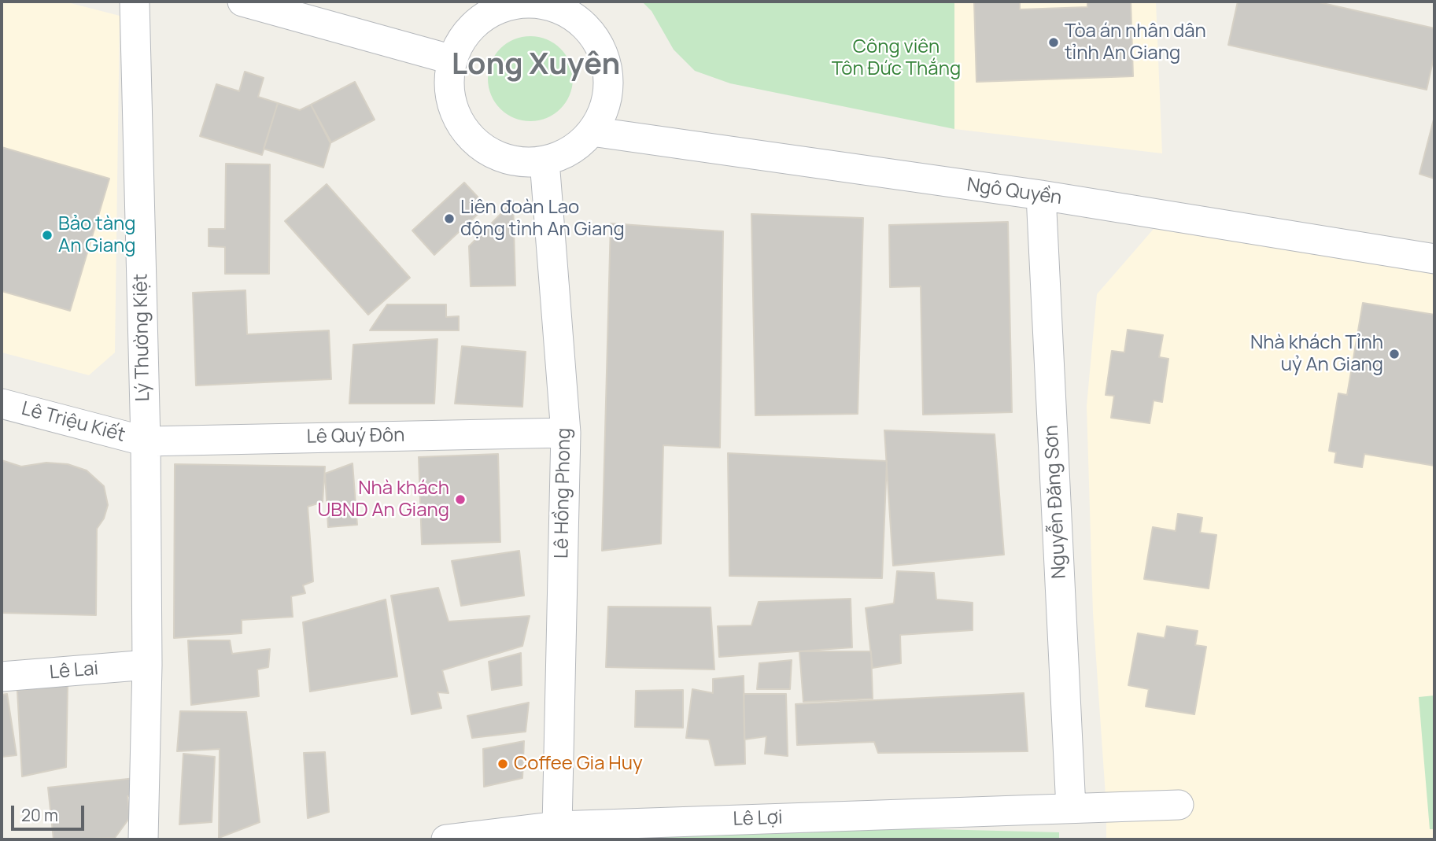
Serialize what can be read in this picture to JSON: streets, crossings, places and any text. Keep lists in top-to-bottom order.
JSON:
{
  "streets": {
    "street": [
      "Ngô Quyền",
      "Lý Thường Kiệt",
      "Lê Triệu Kiết",
      "Lê Quý Đôn",
      "Lê Hồng Phong",
      "Nguyễn Đăng Sơn",
      "Lê Lai",
      "Lê Lợi"
    ]
  },
  "crossings": [
    ["Ngô Quyền", "Lê Hồng Phong"],
    ["Ngô Quyền", "Nguyễn Đăng Sơn"],
    ["Lý Thường Kiệt", "Lê Triệu Kiết"],
    ["Lý Thường Kiệt", "Lê Quý Đôn"],
    ["Lý Thường Kiệt", "Lê Lai"],
    ["Lê Triệu Kiết", "Lê Quý Đôn"],
    ["Lê Quý Đôn", "Lê Hồng Phong"],
    ["Lê Hồng Phong", "Lê Lợi"],
    ["Nguyễn Đăng Sơn", "Lê Lợi"]
  ],
  "districts": ["Long Xuyên"],
  "parks": ["Công viên Tôn Đức Thắng"],
  "places": [
    "Tòa án nhân dân tỉnh An Giang",
    "Liên đoàn Lao động tỉnh An Giang",
    "Bảo tàng An Giang",
    "Nhà khách Tỉnh uỷ An Giang",
    "Nhà khách UBND An Giang",
    "Coffee Gia Huy"
  ],
  "scale_bar": "20 m"
}
